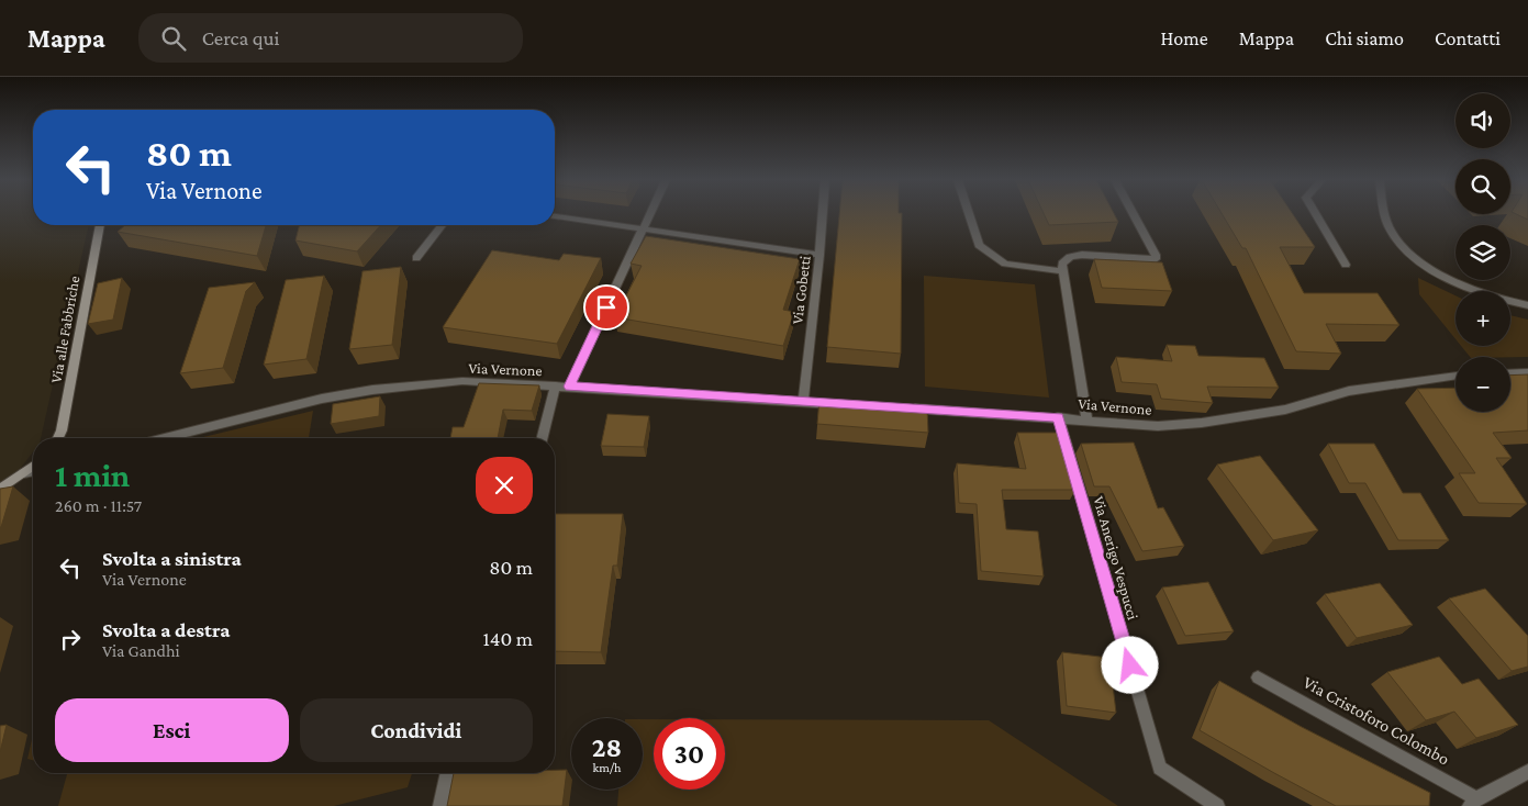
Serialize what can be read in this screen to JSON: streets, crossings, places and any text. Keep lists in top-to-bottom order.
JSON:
{
  "streets": {
    "street": [
      "Via Gobetti",
      "Via alle Fabbriche",
      "Via Vernone",
      "Via Anerigo Vespucci",
      "Via Cristoforo Colombo"
    ]
  },
  "crossings": [
    ["Via Gobetti", "Via Vernone"],
    ["Via Vernone", "Via Anerigo Vespucci"]
  ],
  "page": {
    "header": "Mappa",
    "search": "Cerca qui",
    "nav": [
      "Home",
      "Mappa",
      "Chi siamo",
      "Contatti"
    ],
    "map_buttons": ["+", "−"],
    "turn": ["80 m", "Via Vernone"],
    "heading": ["1 min", "260 m · 11:57"],
    "list": [
      {
        "name": "Svolta a sinistra",
        "note": "Via Vernone",
        "value": "80 m"
      },
      {
        "name": "Svolta a destra",
        "note": "Via Gandhi",
        "value": "140 m"
      }
    ],
    "buttons": ["Esci", "Condividi"],
    "speed": "28 km/h",
    "limit": "30"
  }
}
